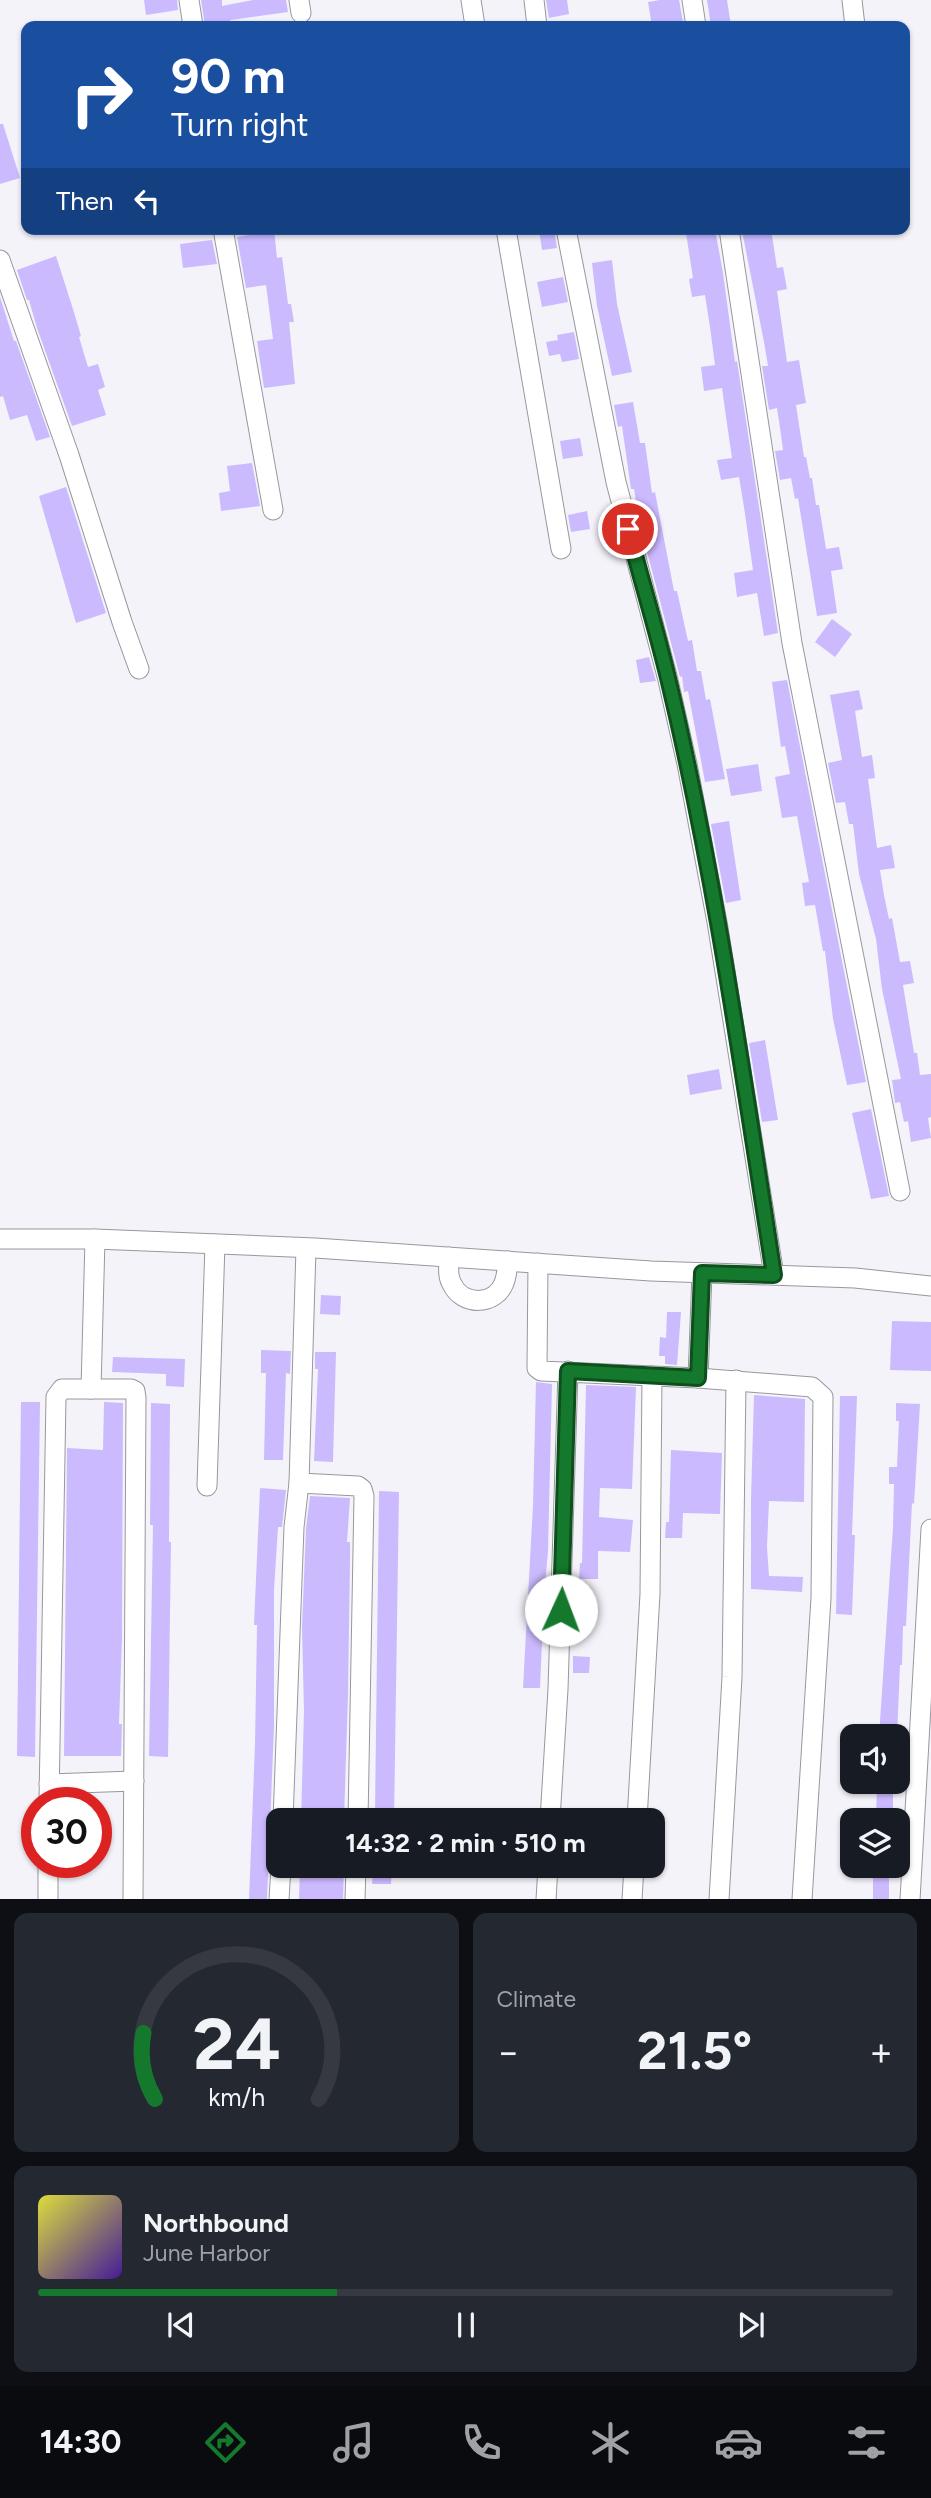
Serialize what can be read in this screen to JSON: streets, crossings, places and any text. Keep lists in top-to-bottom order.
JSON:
{
  "page": {
    "turn": ["90 m", "Turn right"],
    "then": "Then",
    "limit": "30",
    "trip": "14:32 · 2 min · 510 m",
    "tile": "Climate",
    "heat": ["−", "21.5°", "+"],
    "song": ["Northbound", "June Harbor"],
    "tabs": "14:30",
    "gauge": ["24", "km/h"]
  }
}
